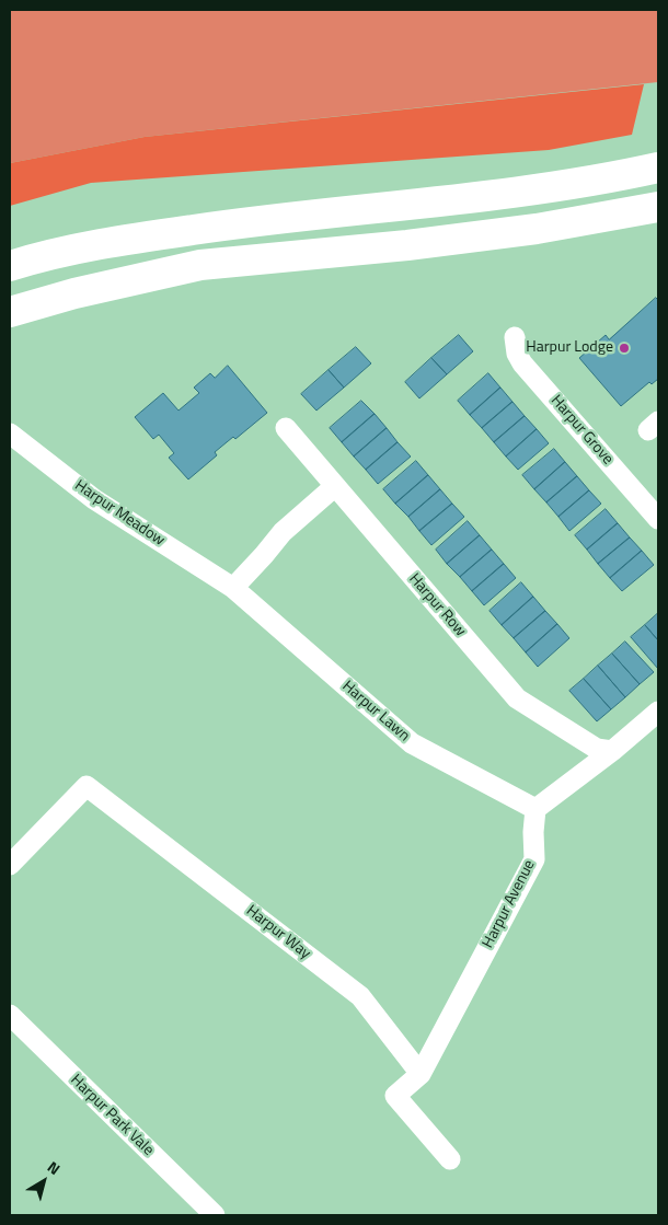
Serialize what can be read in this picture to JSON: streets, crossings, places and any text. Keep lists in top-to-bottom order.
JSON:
{
  "streets": {
    "street": [
      "Harpur Grove",
      "Harpur Meadow",
      "Harpur Row",
      "Harpur Lawn",
      "Harpur Avenue",
      "Harpur Way",
      "Harpur Park Vale"
    ]
  },
  "crossings": [
    ["Harpur Meadow", "Harpur Lawn"],
    ["Harpur Lawn", "Harpur Avenue"],
    ["Harpur Avenue", "Harpur Way"]
  ],
  "places": ["Harpur Lodge"],
  "north": "top right"
}
